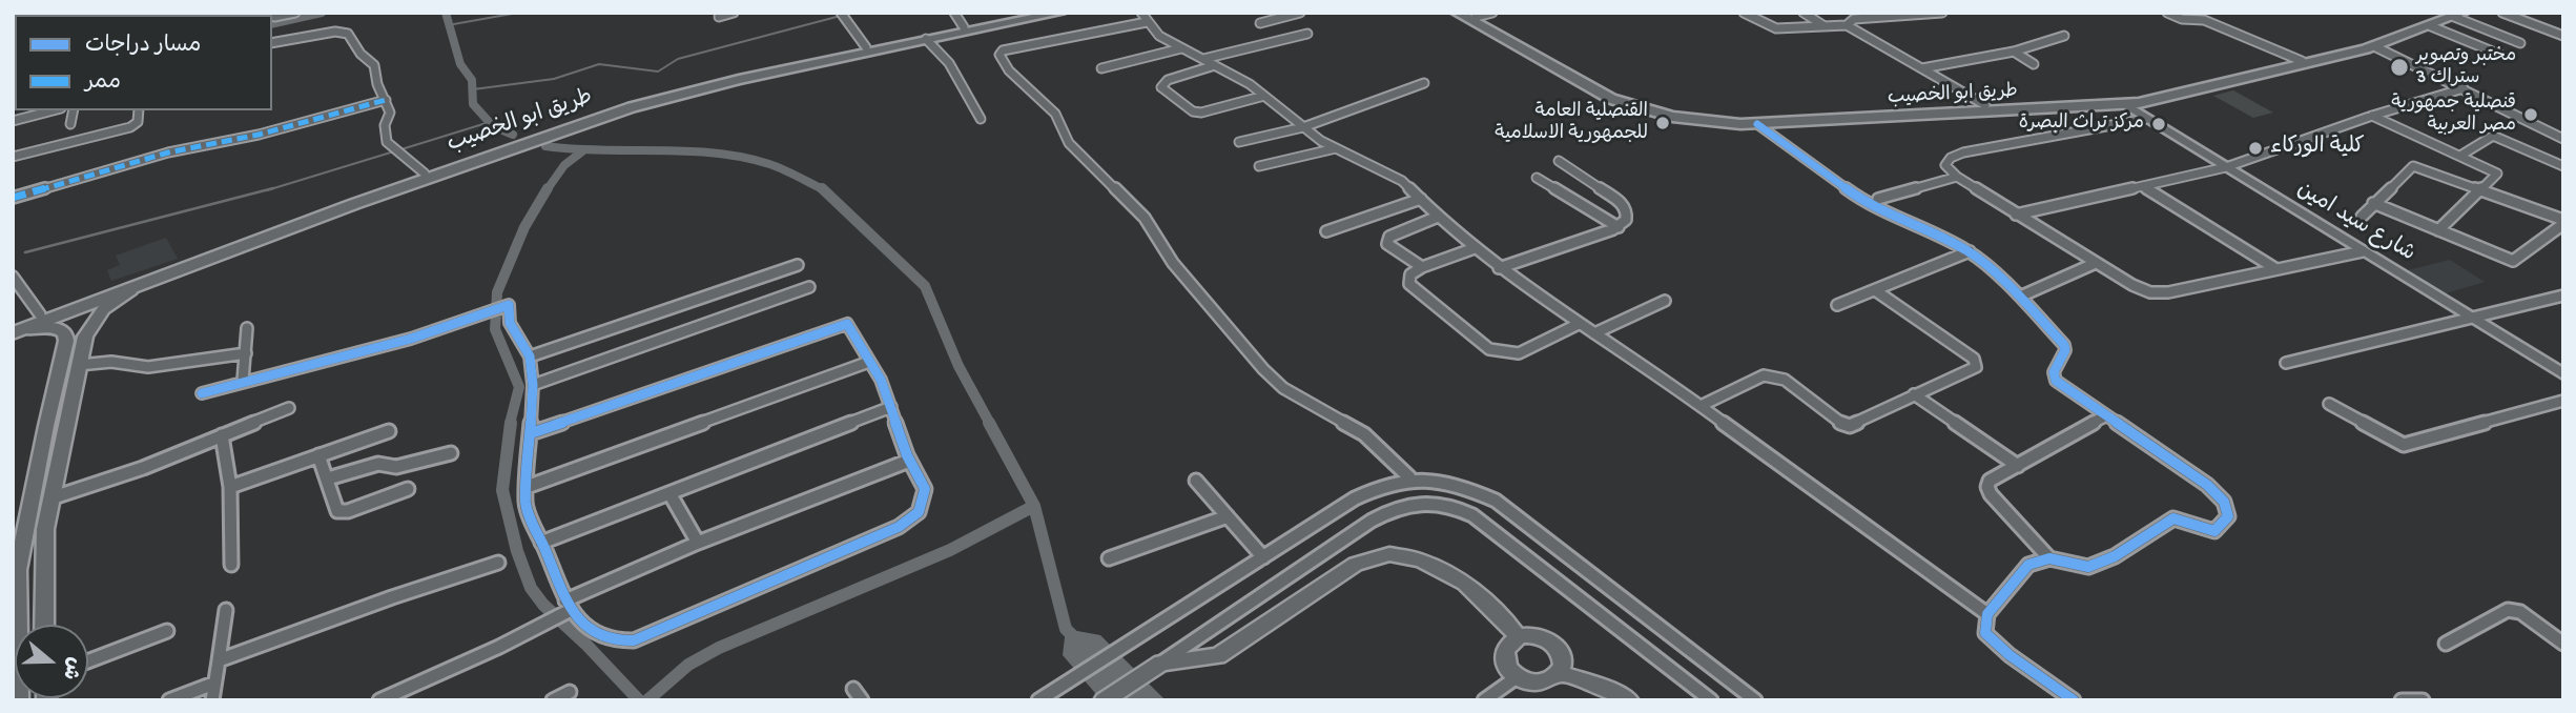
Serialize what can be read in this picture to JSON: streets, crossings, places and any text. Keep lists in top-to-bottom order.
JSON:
{
  "streets": {
    "main road": ["طريق ابو الخصيب", "شارع سيد امين"]
  },
  "crossings": [
    ["طريق ابو الخصيب", "شارع سيد امين"]
  ],
  "places": [
    "مختبر وتصوير ستراك 3",
    "قنصلية جمهورية مصر العربية",
    "القنصلية العامة للجمهورية الاسلامية",
    "مركز تراث البصرة",
    "كلية الوركاء"
  ],
  "legend": ["مسار دراجات", "ممر"],
  "north": "right"
}
